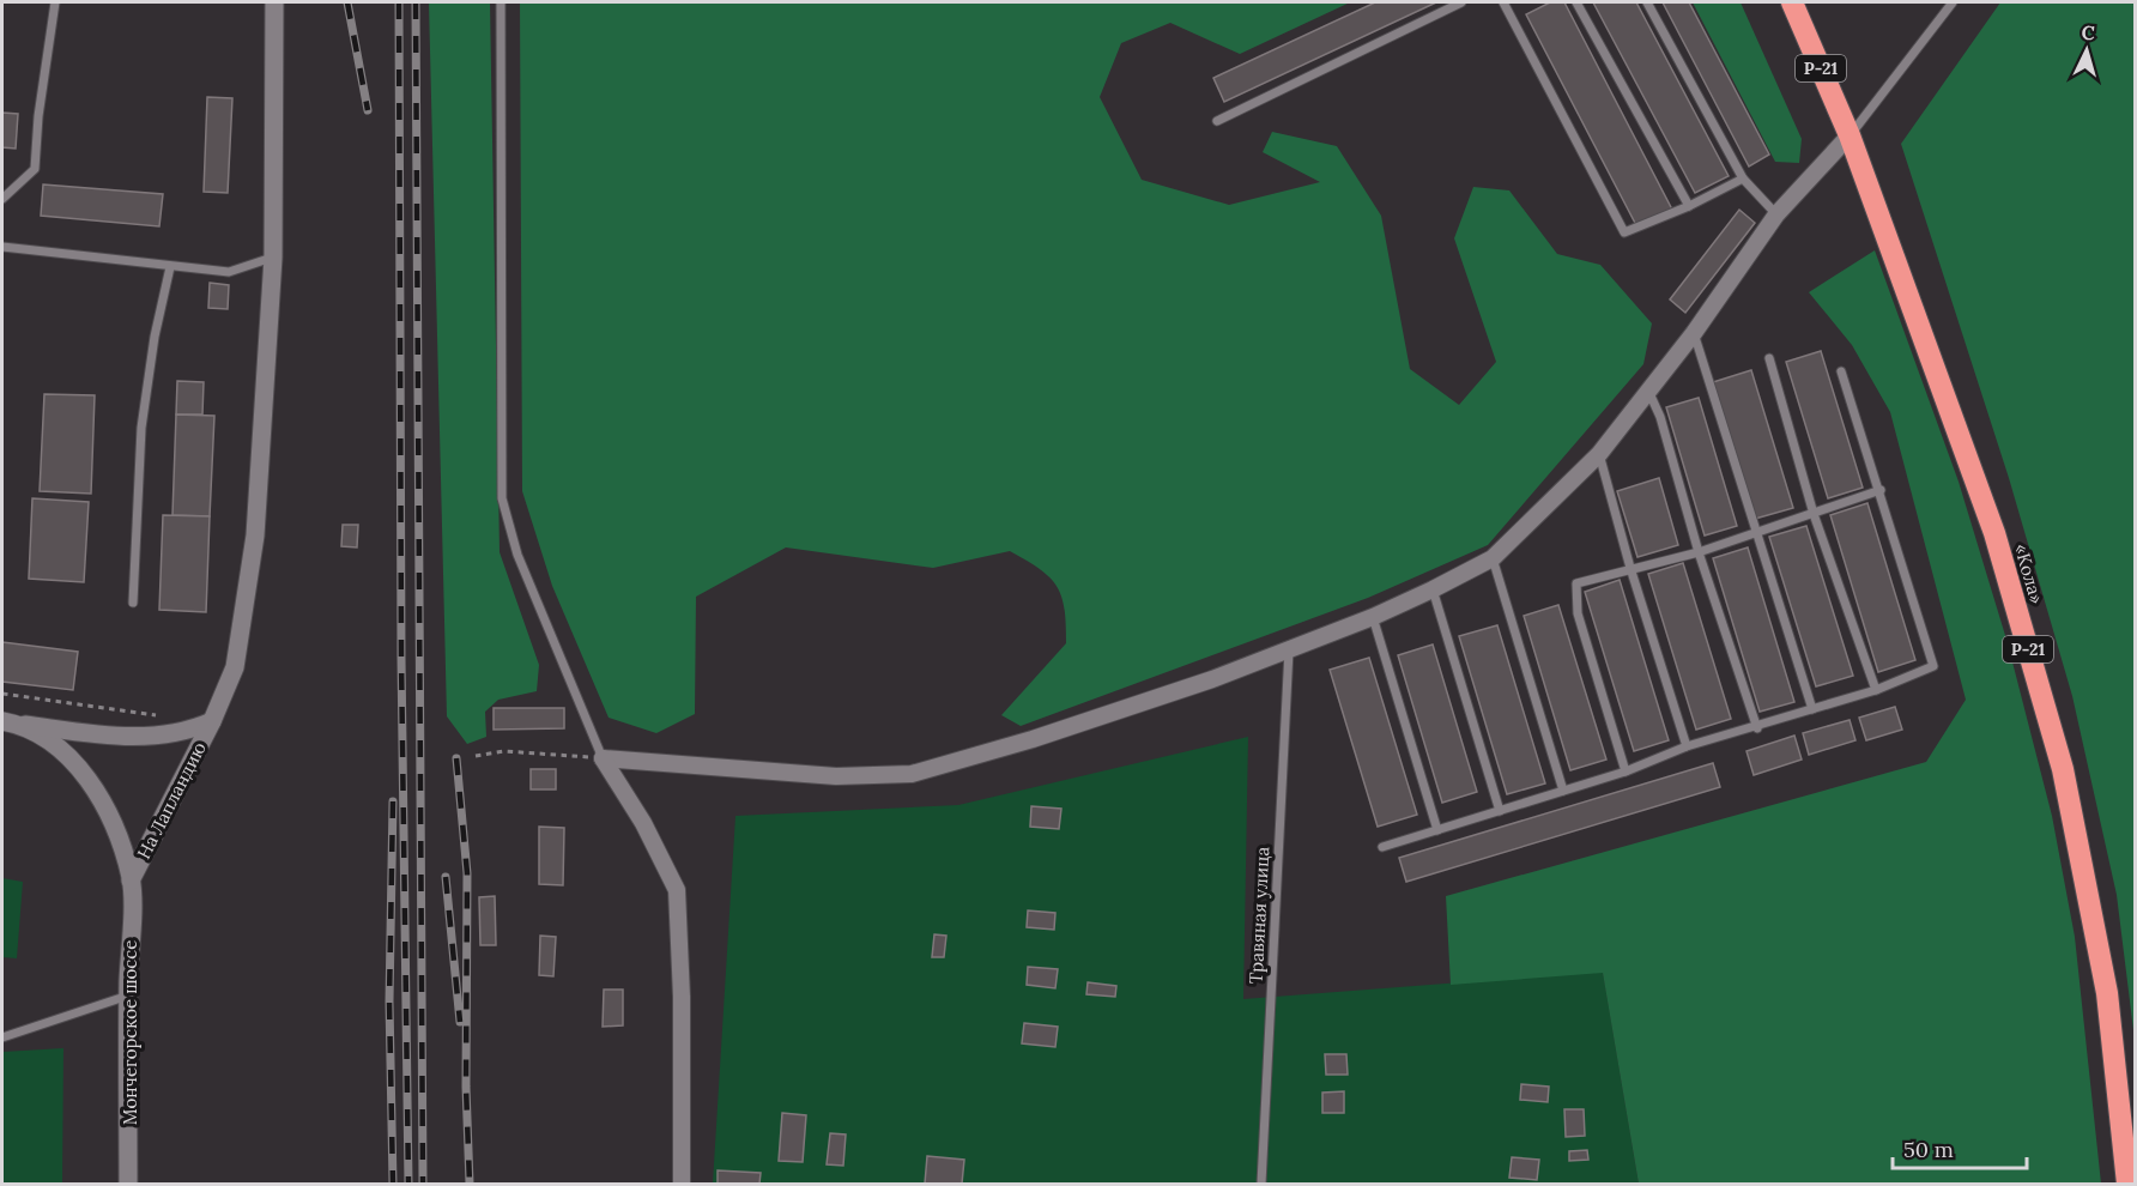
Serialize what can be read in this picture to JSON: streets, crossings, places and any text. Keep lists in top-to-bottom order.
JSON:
{
  "streets": {
    "highway": ["Р-21", "«Кола»"],
    "street": ["На Лапландию", "Мончегорское шоссе"],
    "lane": ["Травяная улица"]
  },
  "crossings": [
    ["На Лапландию", "Мончегорское шоссе"]
  ],
  "scale_bar": "50 m",
  "north": "top"
}
